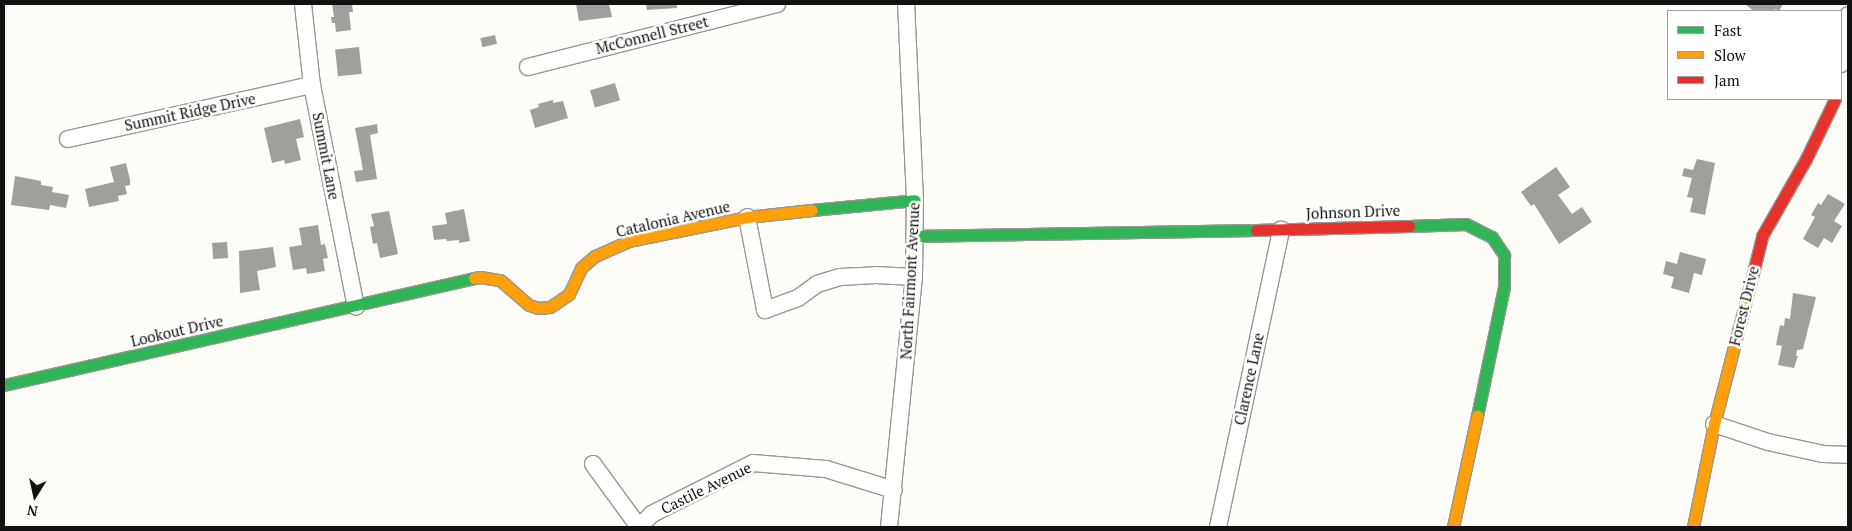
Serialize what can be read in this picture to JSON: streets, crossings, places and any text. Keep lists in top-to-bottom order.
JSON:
{
  "streets": {
    "street": [
      "McConnell Street",
      "Summit Ridge Drive",
      "Summit Lane",
      "Johnson Drive",
      "Catalonia Avenue",
      "North Fairmont Avenue",
      "Forest Drive",
      "Lookout Drive",
      "Clarence Lane",
      "Castile Avenue"
    ]
  },
  "crossings": [
    ["Summit Ridge Drive", "Summit Lane"],
    ["Summit Lane", "Catalonia Avenue"],
    ["Summit Lane", "Lookout Drive"],
    ["Johnson Drive", "North Fairmont Avenue"],
    ["Johnson Drive", "Clarence Lane"],
    ["Catalonia Avenue", "North Fairmont Avenue"],
    ["Catalonia Avenue", "Lookout Drive"],
    ["North Fairmont Avenue", "Castile Avenue"]
  ],
  "legend": ["Fast", "Slow", "Jam"],
  "north": "bottom"
}
